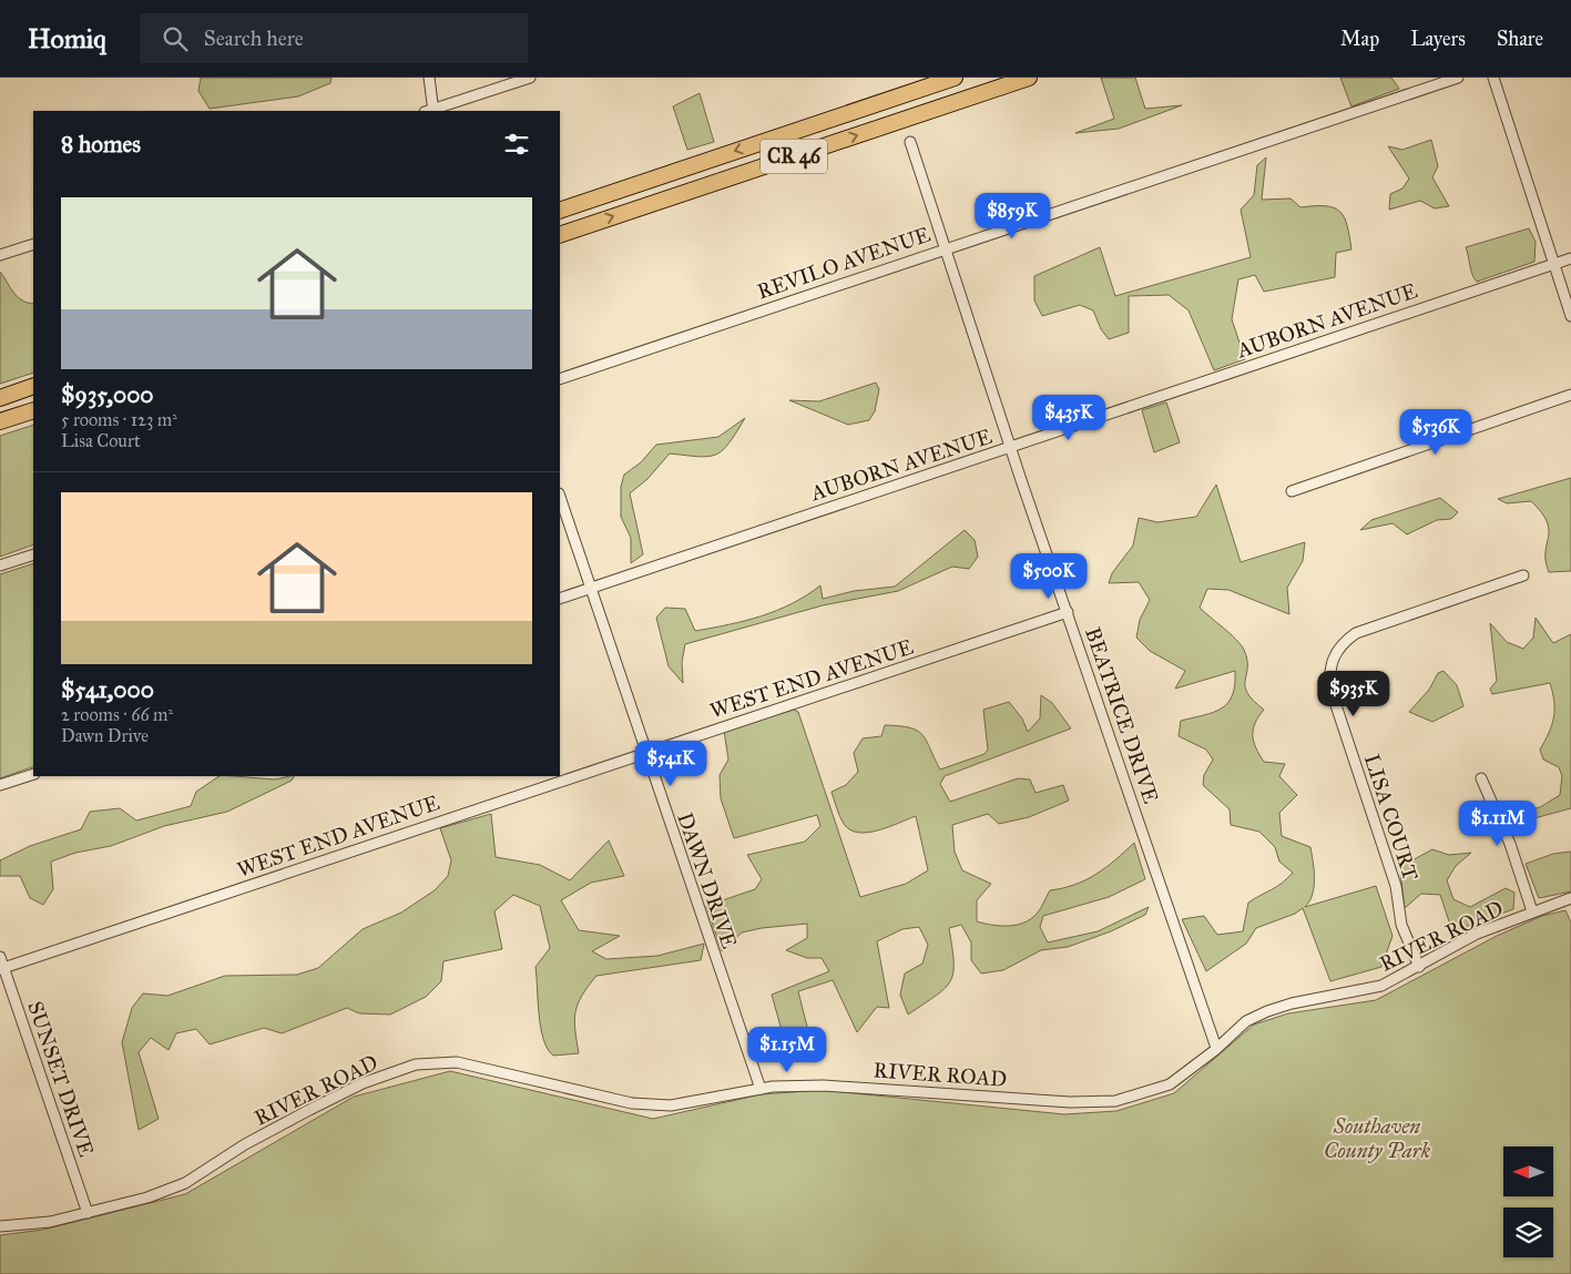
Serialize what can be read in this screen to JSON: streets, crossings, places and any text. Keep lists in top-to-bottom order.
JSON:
{
  "streets": {
    "highway": ["CR 46"],
    "street": [
      "REVILO AVENUE",
      "AUBORN AVENUE",
      "WEST END AVENUE",
      "BEATRICE DRIVE",
      "LISA COURT",
      "DAWN DRIVE",
      "RIVER ROAD",
      "SUNSET DRIVE"
    ]
  },
  "crossings": [
    ["REVILO AVENUE", "BEATRICE DRIVE"],
    ["AUBORN AVENUE", "BEATRICE DRIVE"],
    ["AUBORN AVENUE", "DAWN DRIVE"],
    ["WEST END AVENUE", "BEATRICE DRIVE"],
    ["WEST END AVENUE", "DAWN DRIVE"],
    ["WEST END AVENUE", "SUNSET DRIVE"],
    ["BEATRICE DRIVE", "RIVER ROAD"],
    ["LISA COURT", "RIVER ROAD"],
    ["DAWN DRIVE", "RIVER ROAD"],
    ["RIVER ROAD", "SUNSET DRIVE"]
  ],
  "parks": ["Southaven County Park"],
  "north": "left",
  "page": {
    "header": "Homiq",
    "search": "Search here",
    "nav": ["Map", "Layers", "Share"],
    "heading": "8 homes",
    "list": [
      {
        "name": "$935,000",
        "note": "5 rooms · 123 m² · Lisa Court"
      },
      {
        "name": "$541,000",
        "note": "2 rooms · 66 m² · Dawn Drive"
      }
    ],
    "price": [
      "$859K",
      "$435K",
      "$536K",
      "$500K",
      "$935K",
      "$541K",
      "$1.11M",
      "$1.15M"
    ]
  }
}
